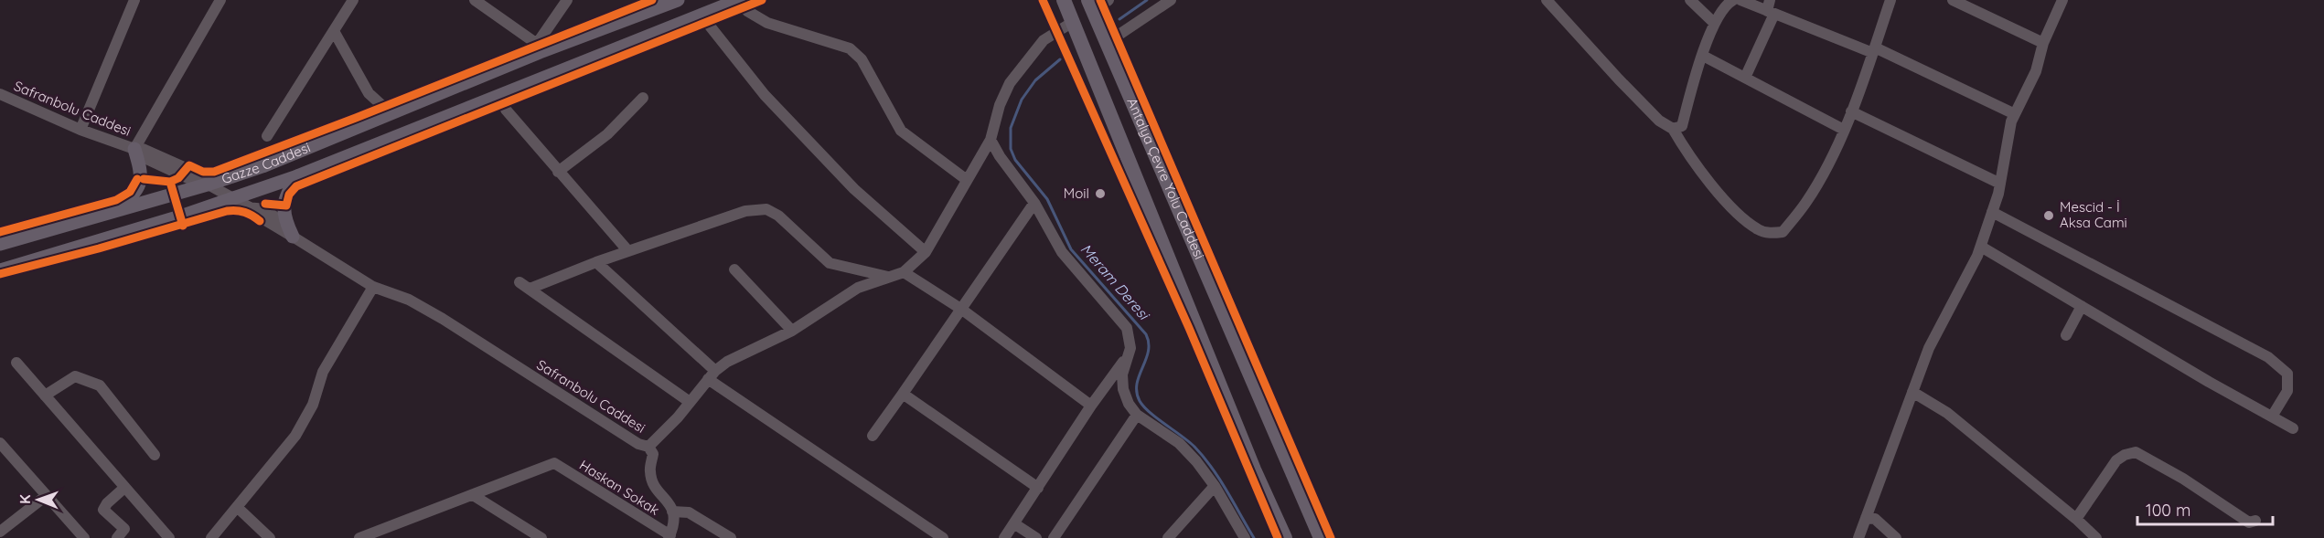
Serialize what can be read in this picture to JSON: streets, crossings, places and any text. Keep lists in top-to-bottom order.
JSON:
{
  "streets": {
    "highway": ["Antalya Çevre Yolu Caddesi"],
    "main road": ["Gazze Caddesi"],
    "street": ["Safranbolu Caddesi", "Haskan Sokak"]
  },
  "crossings": [
    ["Safranbolu Caddesi", "Gazze Caddesi"],
    ["Safranbolu Caddesi", "Antalya Çevre Yolu Caddesi"]
  ],
  "water": ["Meram Deresi"],
  "places": ["Moil", "Mescid - İ Aksa Cami"],
  "scale_bar": "100 m",
  "north": "left"
}
